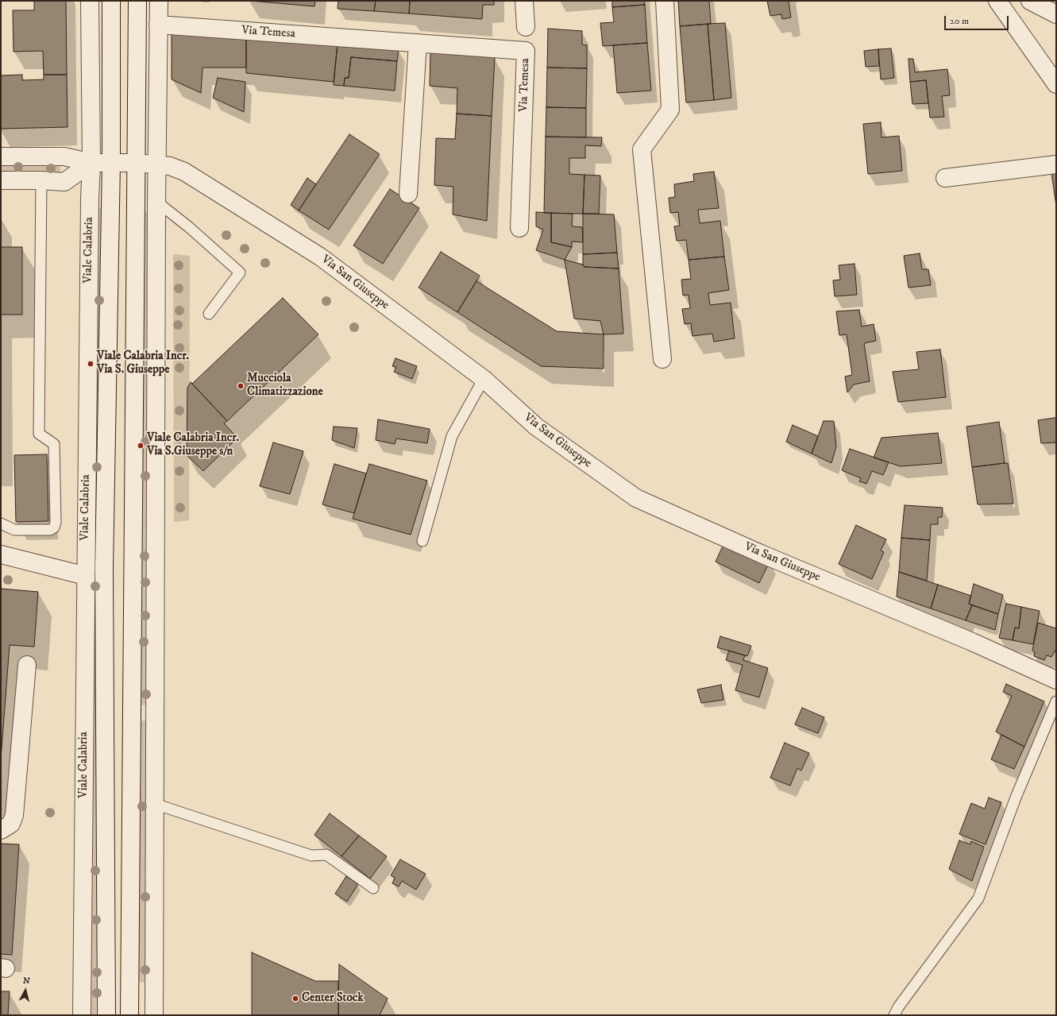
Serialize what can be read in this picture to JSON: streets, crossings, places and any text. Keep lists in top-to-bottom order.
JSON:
{
  "streets": {
    "street": ["Via Temesa", "Viale Calabria", "Via San Giuseppe"]
  },
  "crossings": [
    ["Viale Calabria", "Via San Giuseppe"]
  ],
  "places": [
    "Viale Calabria Incr. Via S. Giuseppe",
    "Mucciola Climatizzazione",
    "Viale Calabria Incr. Via S.Giuseppe s/n",
    "Center Stock"
  ],
  "scale_bar": "20 m",
  "north": "top"
}
